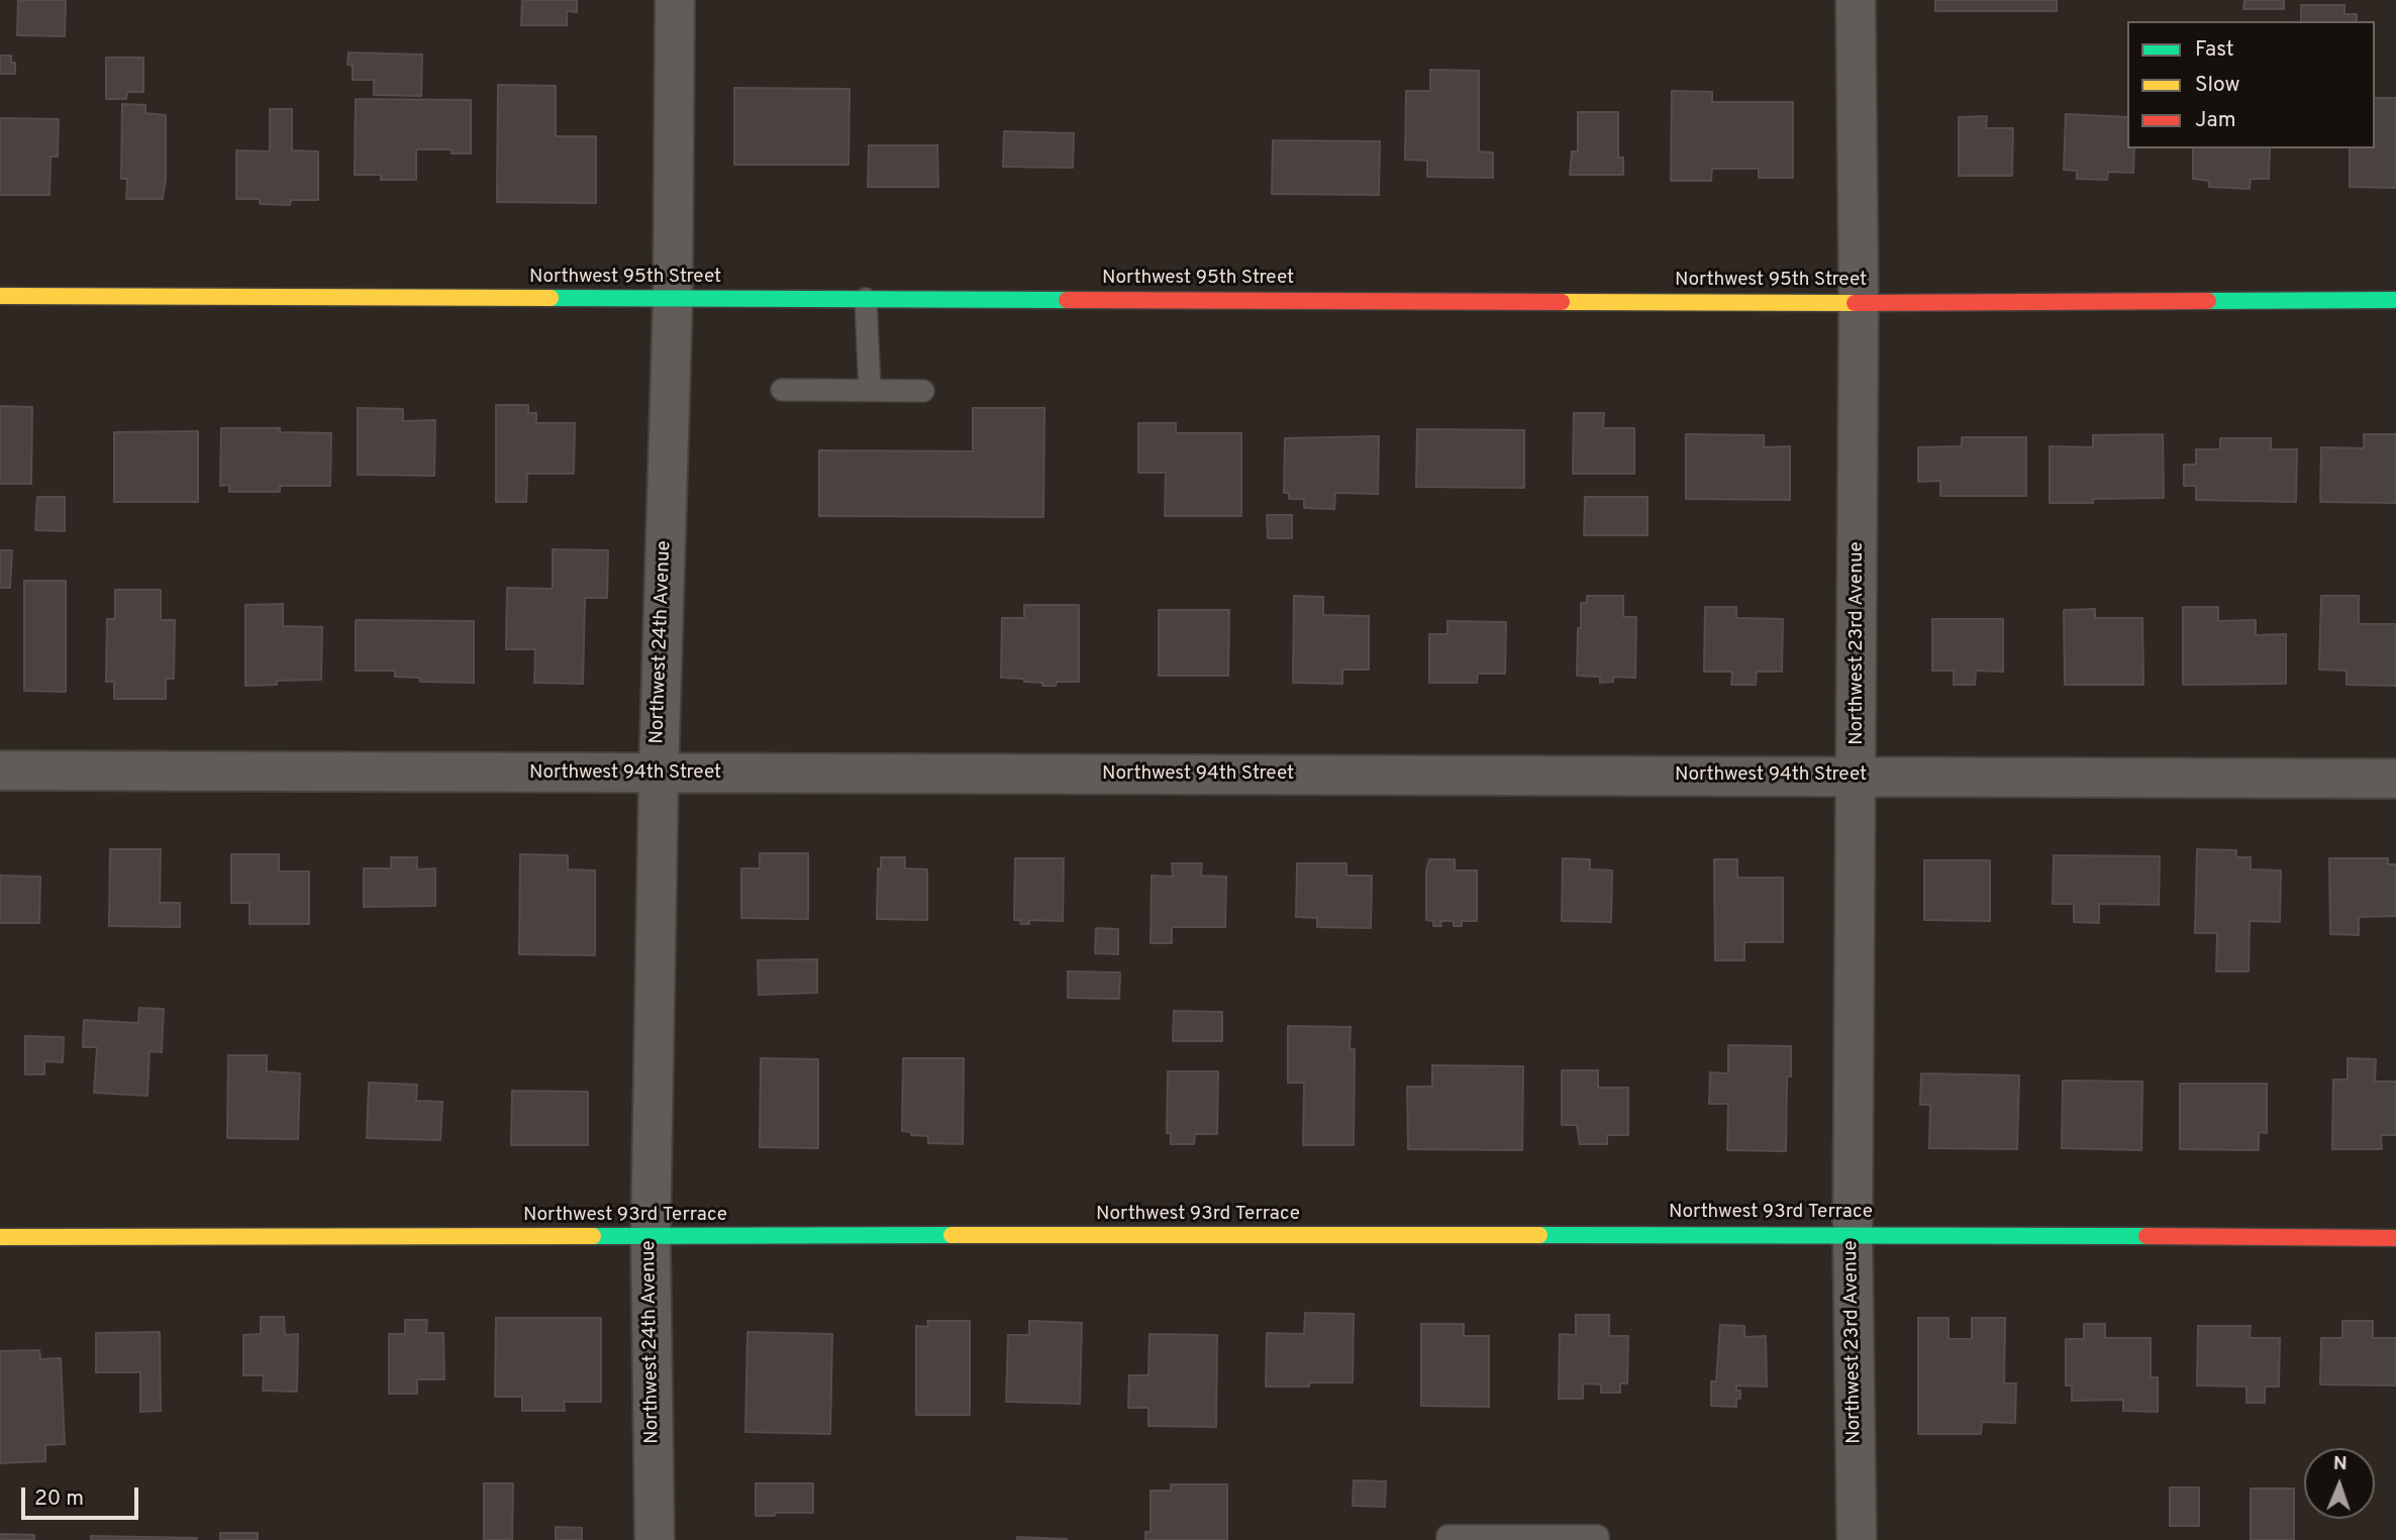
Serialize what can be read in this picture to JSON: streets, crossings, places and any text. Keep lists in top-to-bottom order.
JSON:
{
  "streets": {
    "main road": ["Northwest 95th Street", "Northwest 93rd Terrace"],
    "street": ["Northwest 24th Avenue", "Northwest 23rd Avenue", "Northwest 94th Street"]
  },
  "crossings": [
    ["Northwest 95th Street", "Northwest 24th Avenue"],
    ["Northwest 95th Street", "Northwest 23rd Avenue"],
    ["Northwest 24th Avenue", "Northwest 94th Street"],
    ["Northwest 24th Avenue", "Northwest 93rd Terrace"],
    ["Northwest 23rd Avenue", "Northwest 94th Street"],
    ["Northwest 23rd Avenue", "Northwest 93rd Terrace"]
  ],
  "legend": ["Fast", "Slow", "Jam"],
  "scale_bar": "20 m",
  "north": "top"
}
